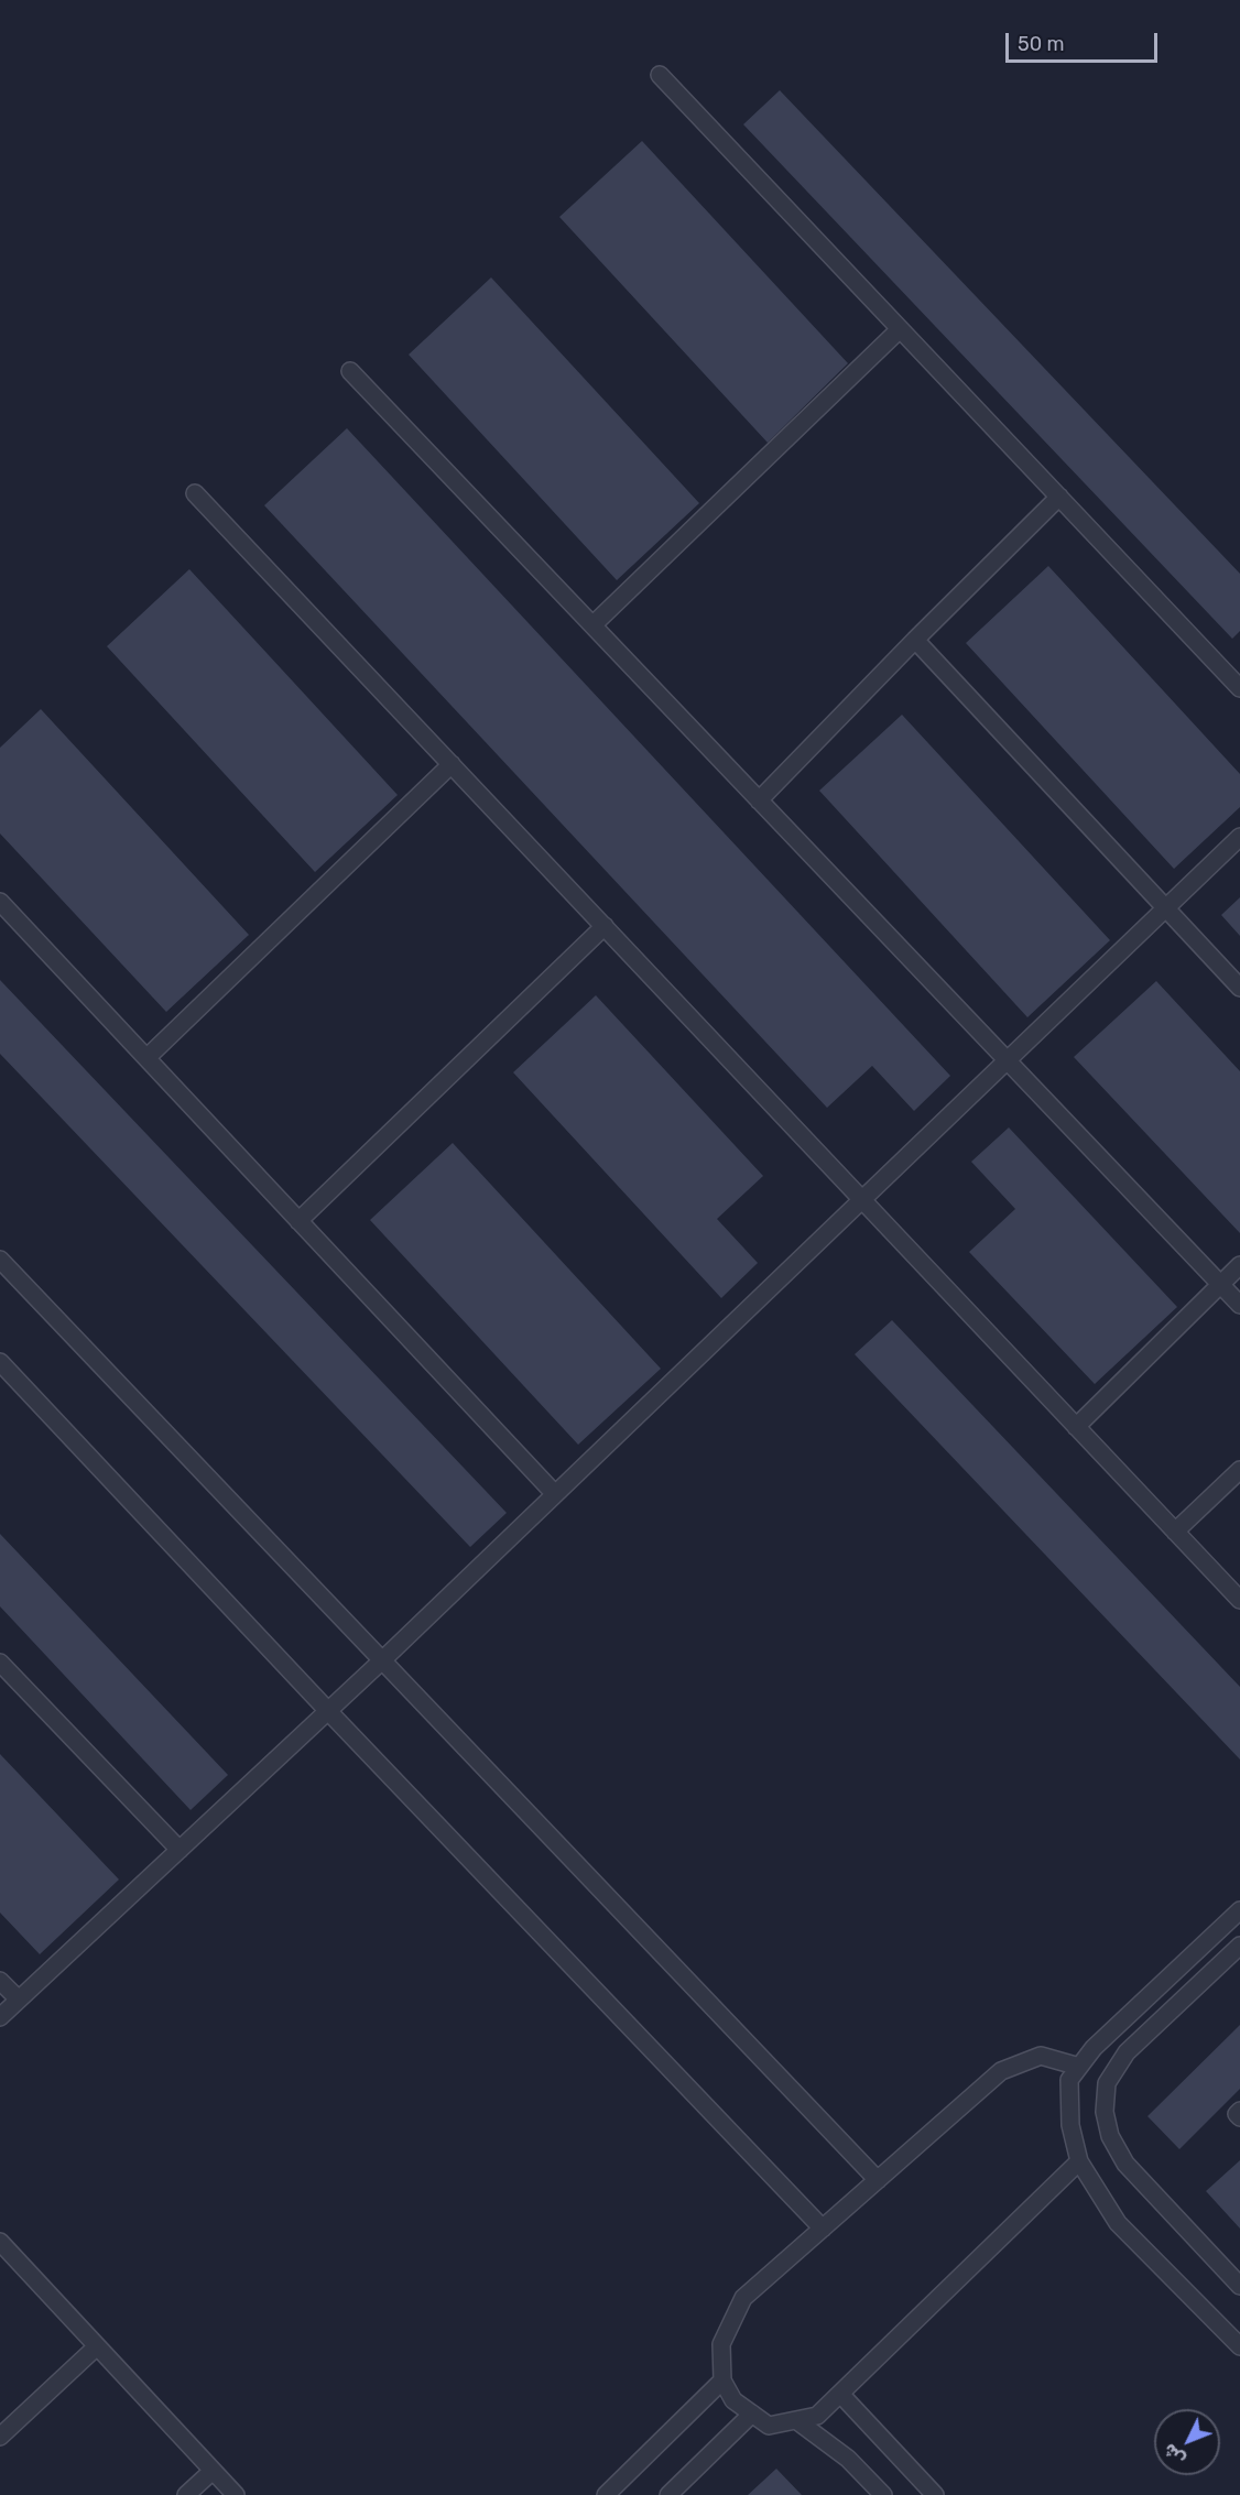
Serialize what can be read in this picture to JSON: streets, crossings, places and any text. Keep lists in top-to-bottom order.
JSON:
{
  "scale_bar": "50 m",
  "north": "bottom left"
}
